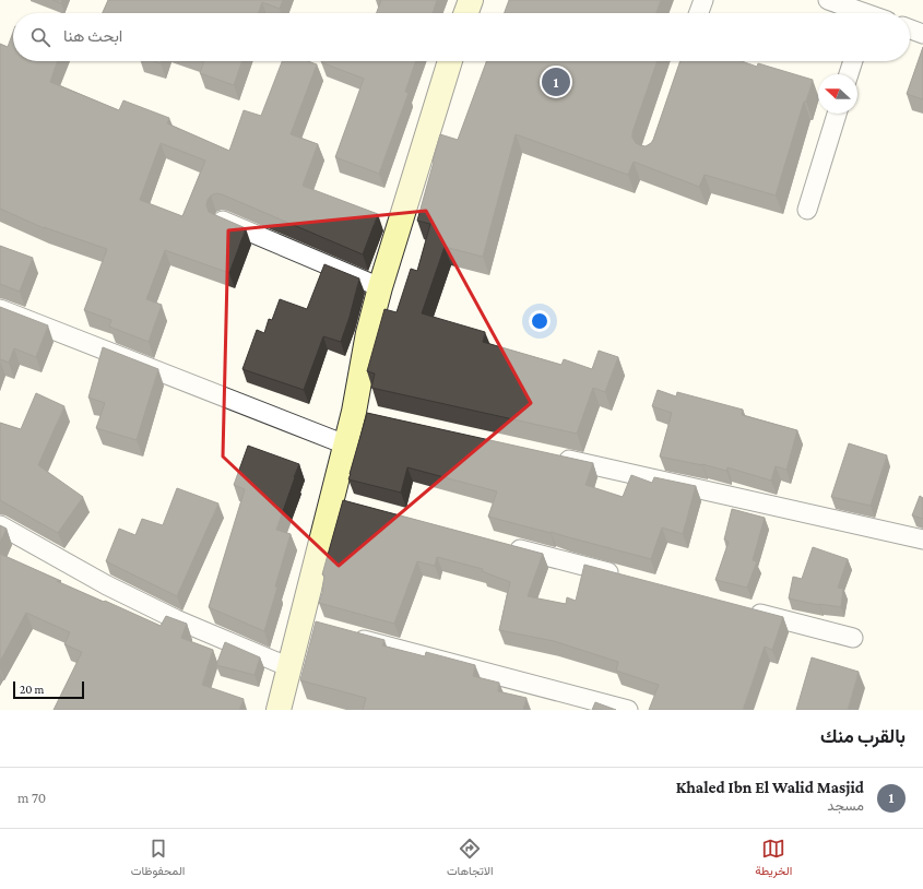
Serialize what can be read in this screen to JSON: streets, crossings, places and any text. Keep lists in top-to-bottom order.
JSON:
{
  "scale_bar": "20 m",
  "north": "left",
  "page": {
    "search": "ابحث هنا",
    "pins": "1",
    "scale": "20 m",
    "heading": "بالقرب منك",
    "list": [
      {
        "mark": "1",
        "name": "Khaled Ibn El Walid Masjid",
        "note": "مسجد",
        "value": "70 m"
      }
    ],
    "nav": ["الخريطة", "الاتجاهات", "المحفوظات"]
  }
}
